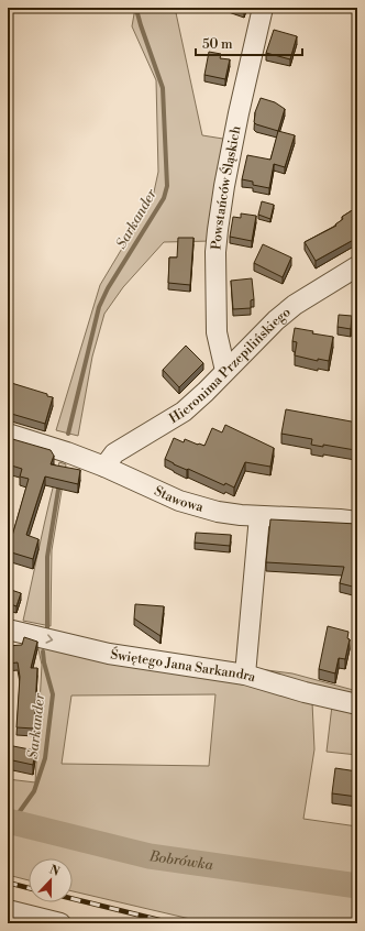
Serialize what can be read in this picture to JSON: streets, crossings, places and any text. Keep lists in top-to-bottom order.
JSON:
{
  "streets": {
    "street": [
      "Powstańców Śląskich",
      "Hieronima Przepilińskiego",
      "Stawowa",
      "Świętego Jana Sarkandra"
    ]
  },
  "crossings": [
    ["Powstańców Śląskich", "Hieronima Przepilińskiego"],
    ["Hieronima Przepilińskiego", "Stawowa"]
  ],
  "one_way": ["Świętego Jana Sarkandra"],
  "water": ["Sarkander", "Bobrówka"],
  "scale_bar": "50 m",
  "north": "top"
}
